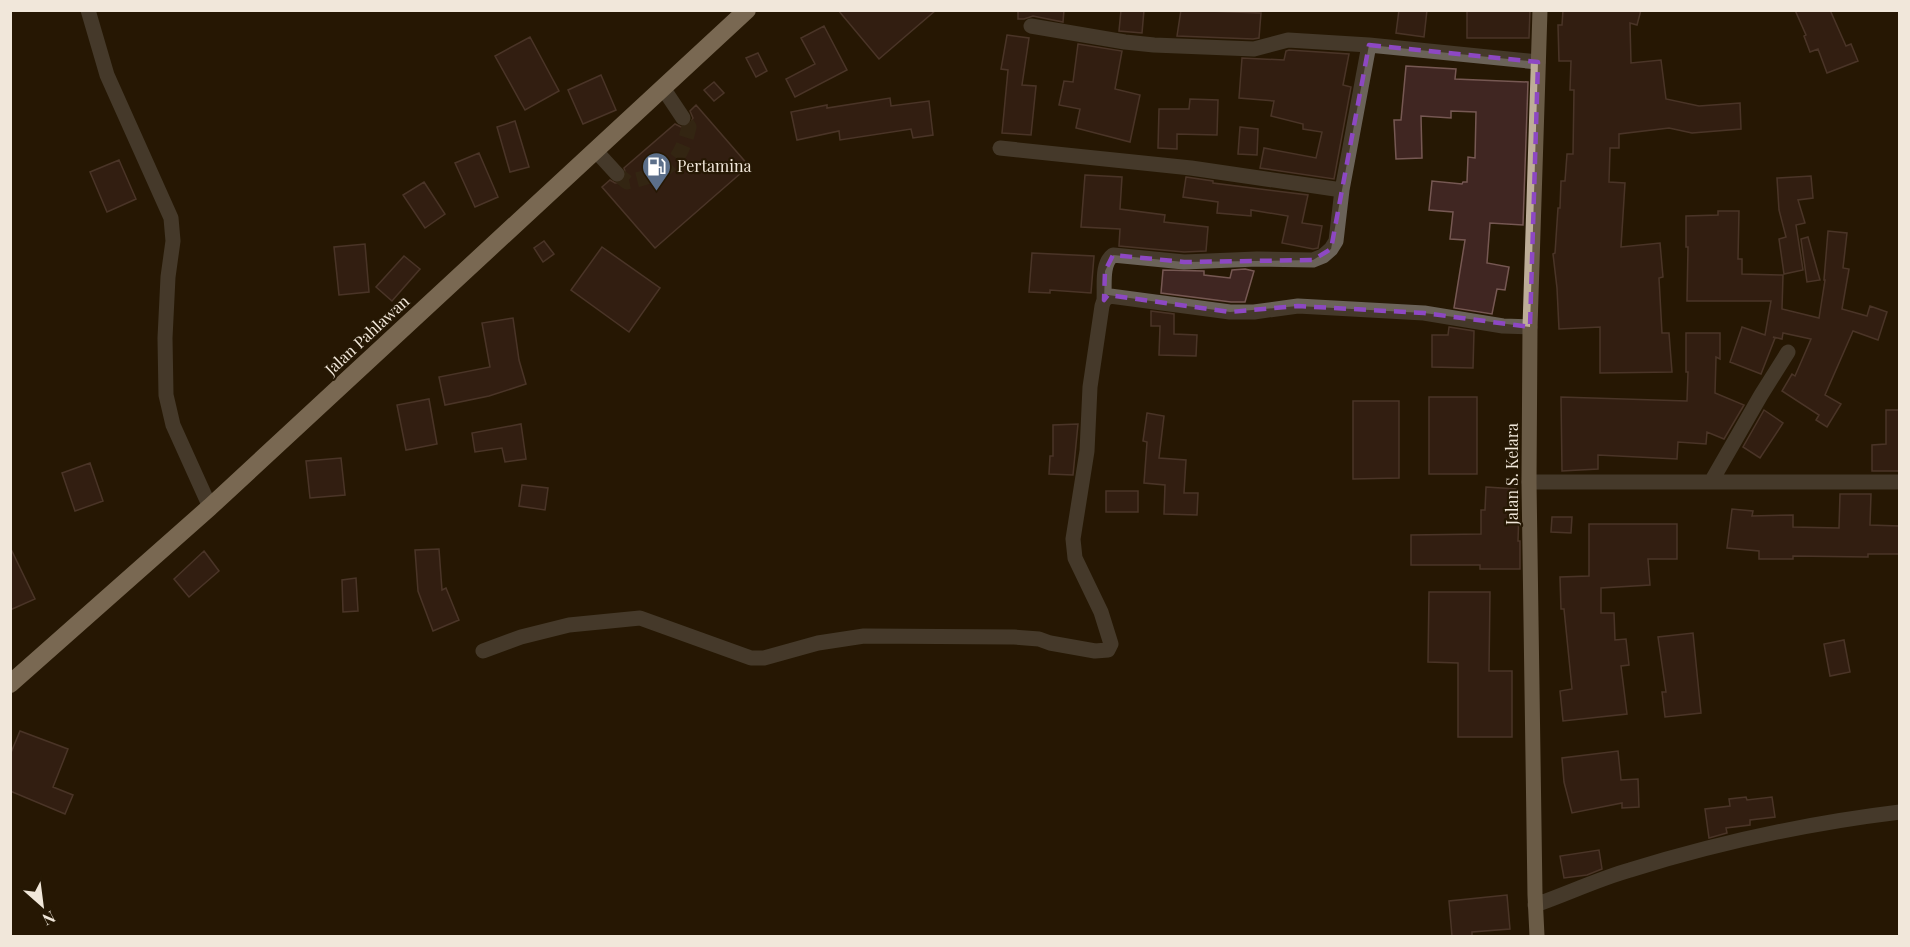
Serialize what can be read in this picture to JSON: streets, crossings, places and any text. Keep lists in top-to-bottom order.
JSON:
{
  "streets": {
    "highway": ["Jalan Pahlawan"],
    "main road": ["Jalan S. Kelara"]
  },
  "places": {
    "fuel station": ["Pertamina"]
  },
  "north": "bottom right"
}
